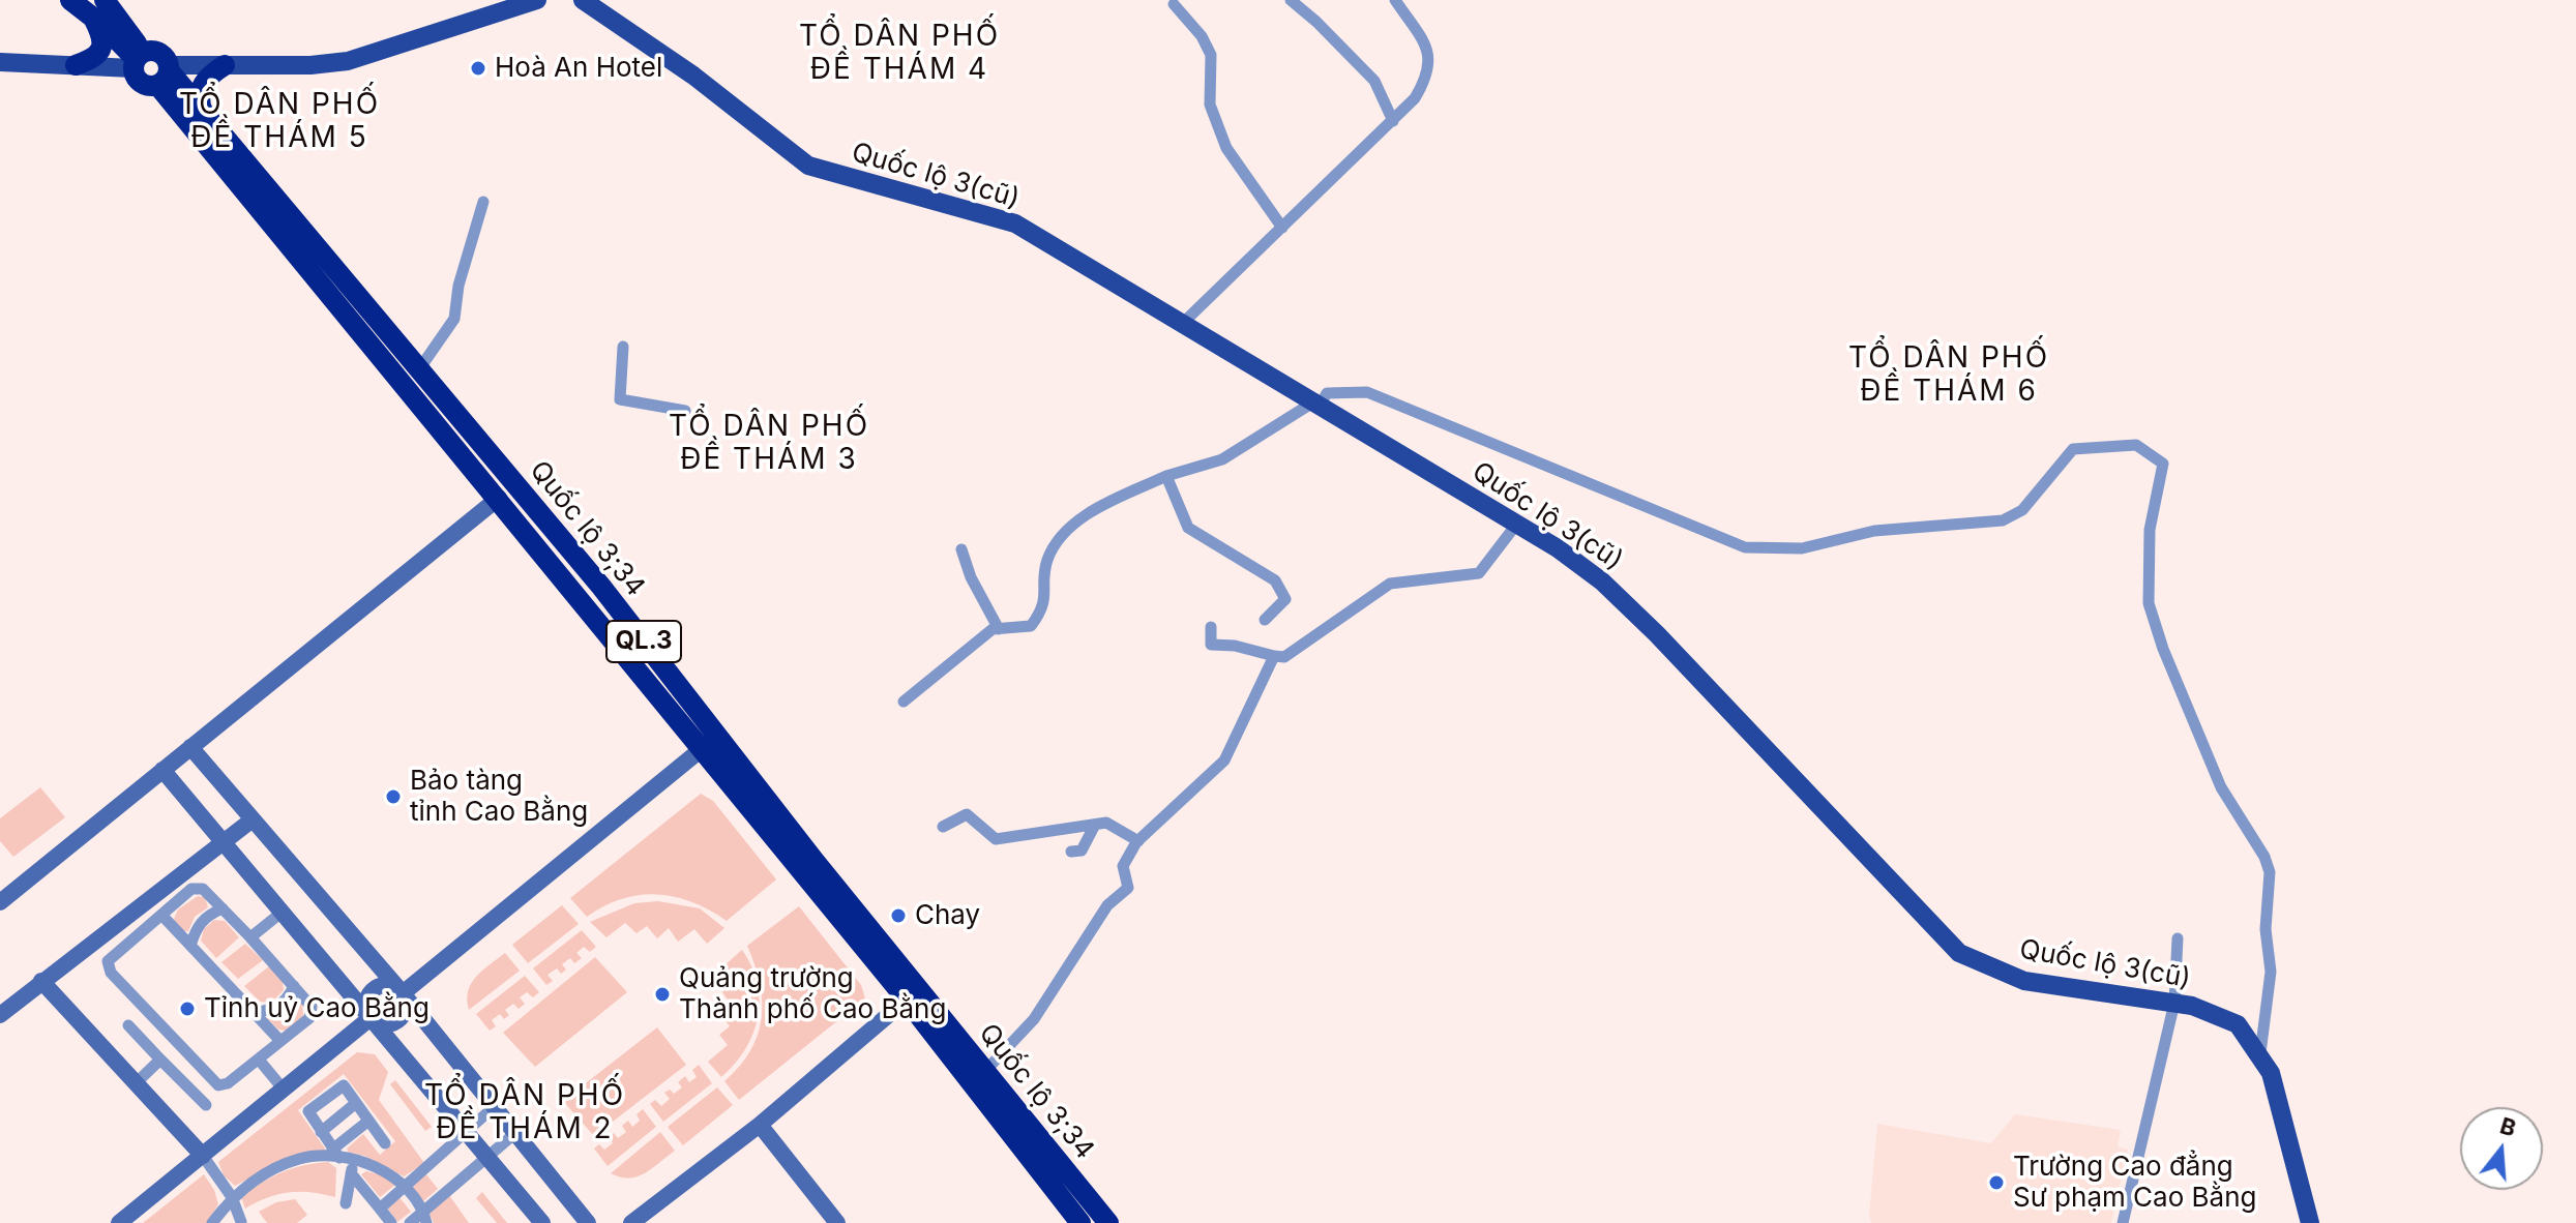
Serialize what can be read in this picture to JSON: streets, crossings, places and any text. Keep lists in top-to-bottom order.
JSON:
{
  "streets": {
    "highway": ["Quốc lộ 3;34", "QL.3"],
    "main road": ["Quốc lộ 3(cũ)"]
  },
  "districts": [
    "TỔ DÂN PHỐ ĐỀ THÁM 4",
    "TỔ DÂN PHỐ ĐỀ THÁM 5",
    "TỔ DÂN PHỐ ĐỀ THÁM 6",
    "TỔ DÂN PHỐ ĐỀ THÁM 3",
    "TỔ DÂN PHỐ ĐỀ THÁM 2"
  ],
  "places": [
    "Hoà An Hotel",
    "Bảo tàng tỉnh Cao Bằng",
    "Chay",
    "Quảng trường Thành phố Cao Bằng",
    "Tỉnh uỷ Cao Bằng",
    "Trường Cao đẳng Sư phạm Cao Bằng"
  ],
  "north": "top"
}
